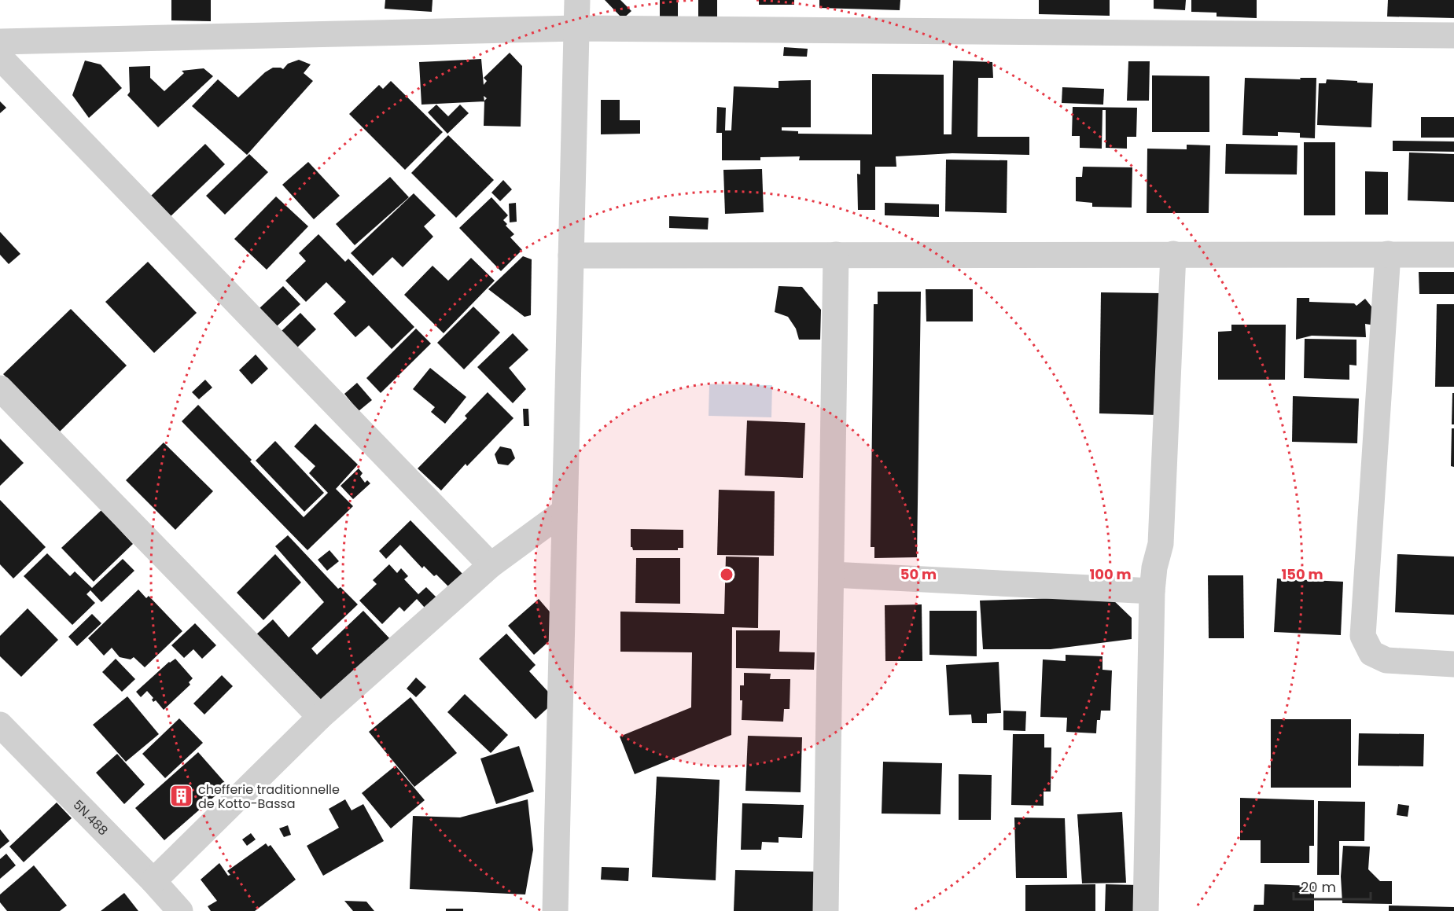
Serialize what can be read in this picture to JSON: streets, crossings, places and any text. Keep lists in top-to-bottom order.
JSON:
{
  "streets": {
    "street": ["5N.488"]
  },
  "places": {
    "building": ["chefferie traditionnelle de Kotto-Bassa"]
  },
  "scale_bar": "20 m",
  "rings": ["50 m", "100 m", "150 m"]
}
